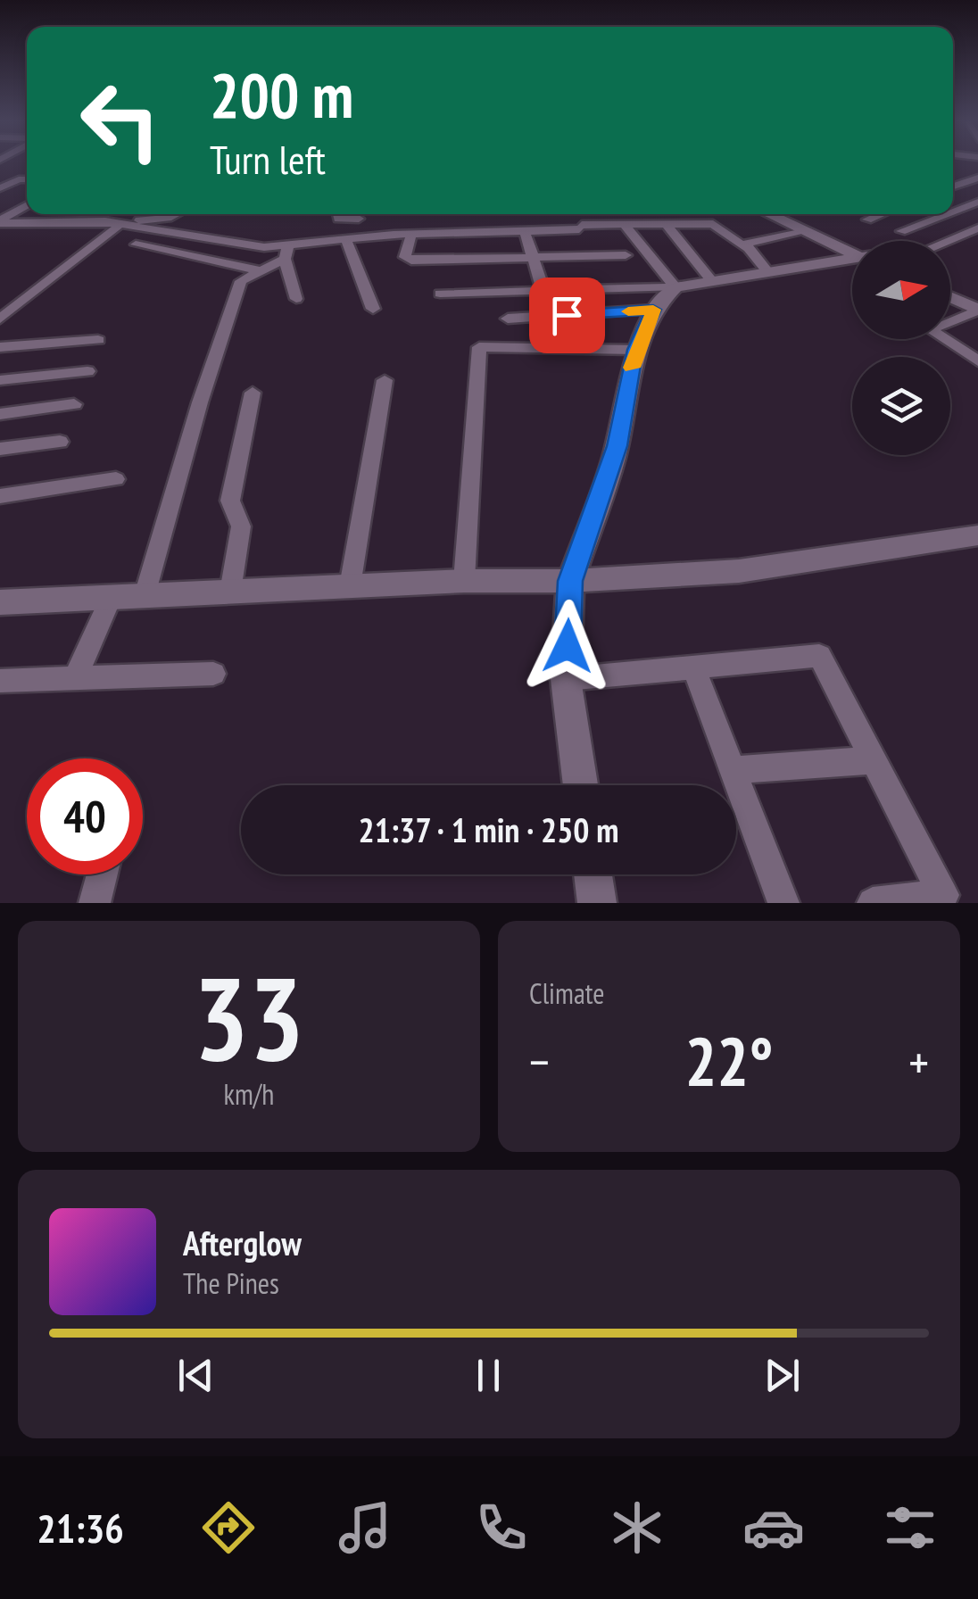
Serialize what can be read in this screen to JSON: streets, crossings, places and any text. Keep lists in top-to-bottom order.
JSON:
{
  "north": "right",
  "page": {
    "turn": ["200 m", "Turn left"],
    "limit": "40",
    "trip": "21:37 · 1 min · 250 m",
    "tile": [
      ["33", "km/h"],
      "Climate"
    ],
    "heat": ["−", "22°", "+"],
    "song": ["Afterglow", "The Pines"],
    "tabs": "21:36"
  }
}
